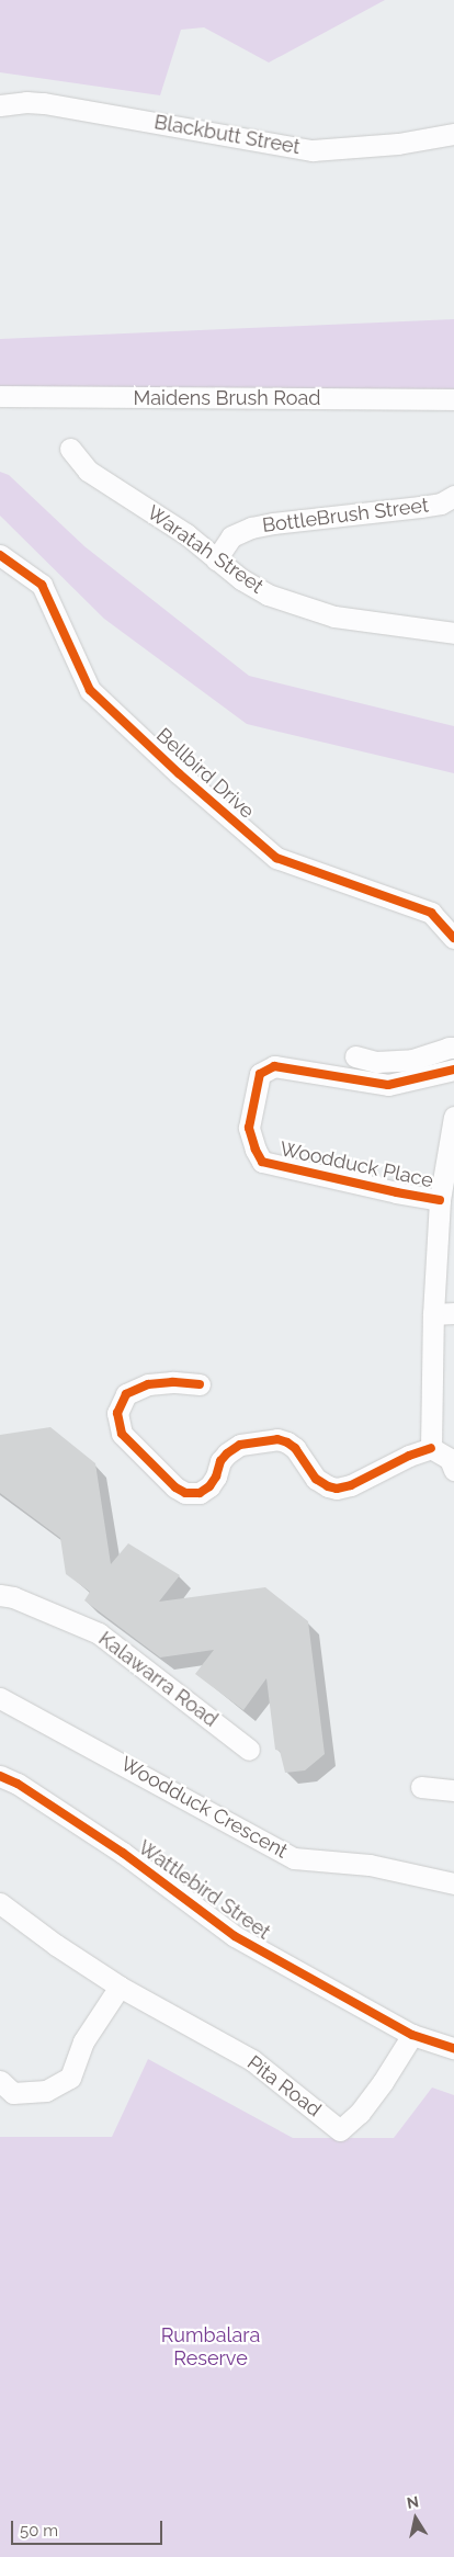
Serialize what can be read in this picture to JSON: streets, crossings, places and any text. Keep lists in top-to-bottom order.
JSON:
{
  "streets": {
    "street": [
      "Blackbutt Street",
      "Maidens Brush Road",
      "BottleBrush Street",
      "Waratah Street",
      "Bellbird Drive",
      "Woodduck Place",
      "Kalawarra Road",
      "Woodduck Crescent",
      "Wattlebird Street",
      "Pita Road"
    ]
  },
  "crossings": [
    ["BottleBrush Street", "Waratah Street"],
    ["Wattlebird Street", "Pita Road"]
  ],
  "parks": ["Rumbalara Reserve"],
  "scale_bar": "50 m",
  "north": "top"
}
